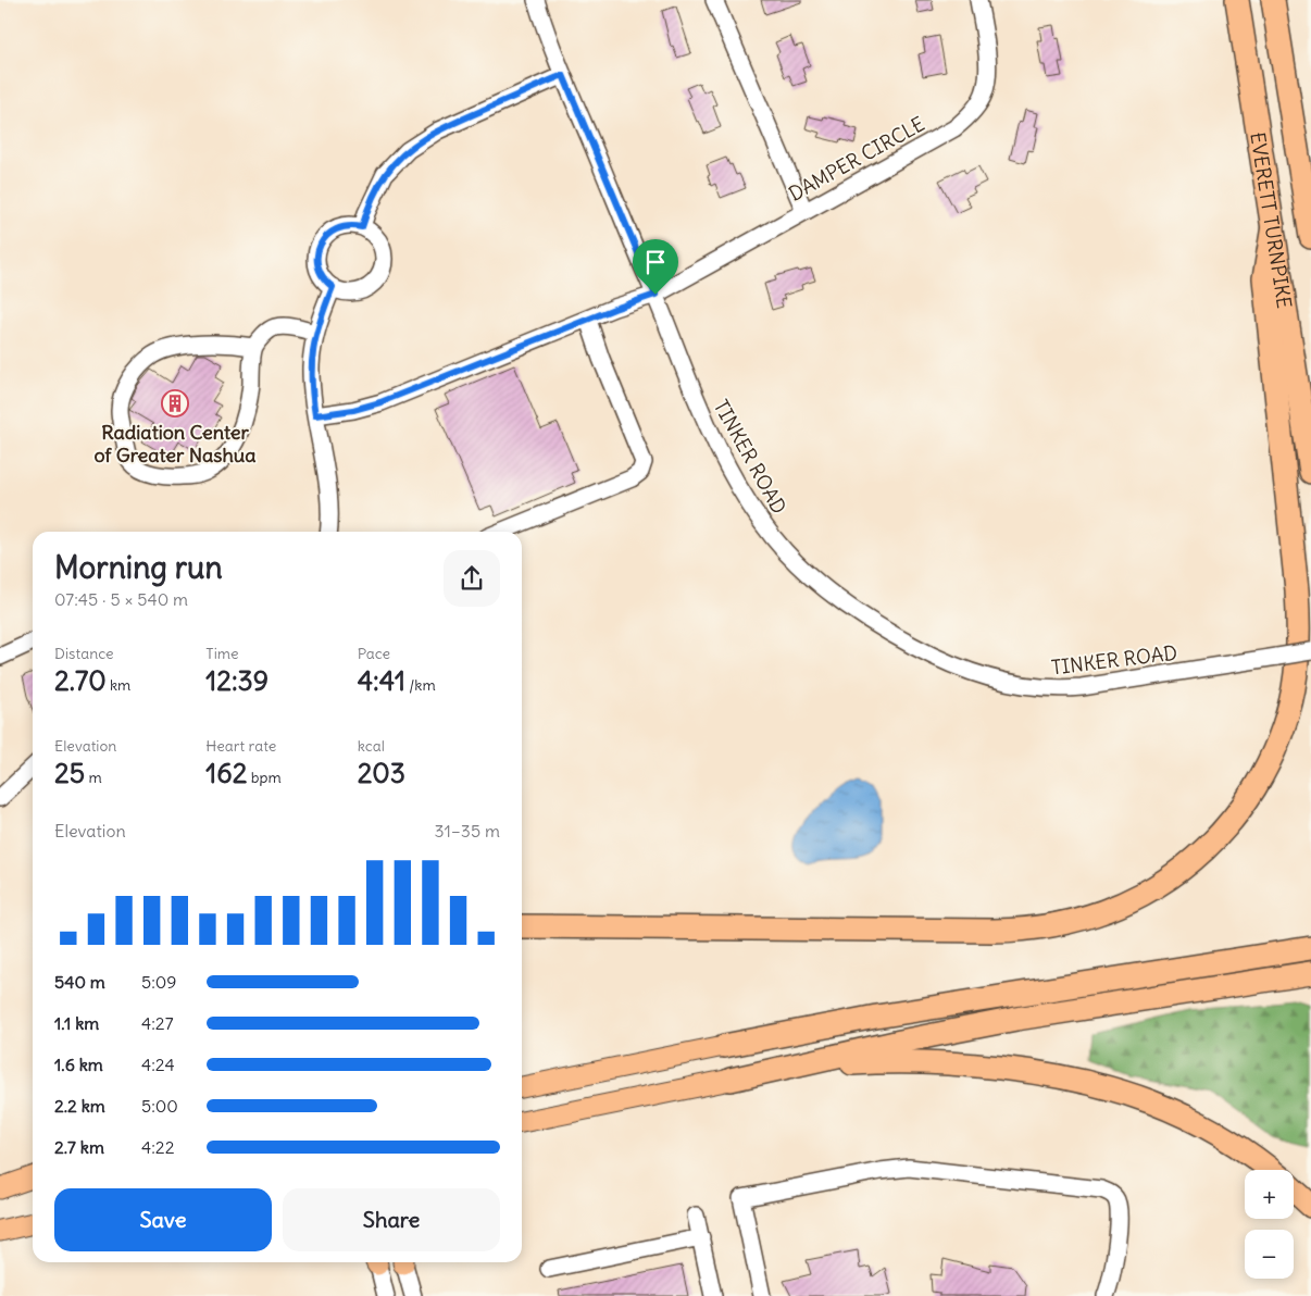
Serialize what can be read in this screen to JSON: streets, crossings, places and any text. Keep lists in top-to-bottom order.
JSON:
{
  "streets": {
    "highway": ["EVERETT TURNPIKE"],
    "street": ["DAMPER CIRCLE", "TINKER ROAD"]
  },
  "crossings": [
    ["DAMPER CIRCLE", "TINKER ROAD"]
  ],
  "places": {
    "building": ["Radiation Center of Greater Nashua"]
  },
  "page": {
    "heading": ["Morning run", "07:45 · 5 × 540 m"],
    "stats": [
      ["Distance", "2.70 km"],
      ["Time", "12:39"],
      ["Pace", "4:41 /km"],
      ["Elevation", "25 m"],
      ["Heart rate", "162 bpm"],
      ["kcal", "203"]
    ],
    "chart": ["Elevation", "31–35 m"],
    "list": [
      {
        "name": "540 m",
        "note": "5:09"
      },
      {
        "name": "1.1 km",
        "note": "4:27"
      },
      {
        "name": "1.6 km",
        "note": "4:24"
      },
      {
        "name": "2.2 km",
        "note": "5:00"
      },
      {
        "name": "2.7 km",
        "note": "4:22"
      }
    ],
    "map_buttons": ["+", "−"],
    "buttons": ["Save", "Share"]
  }
}
